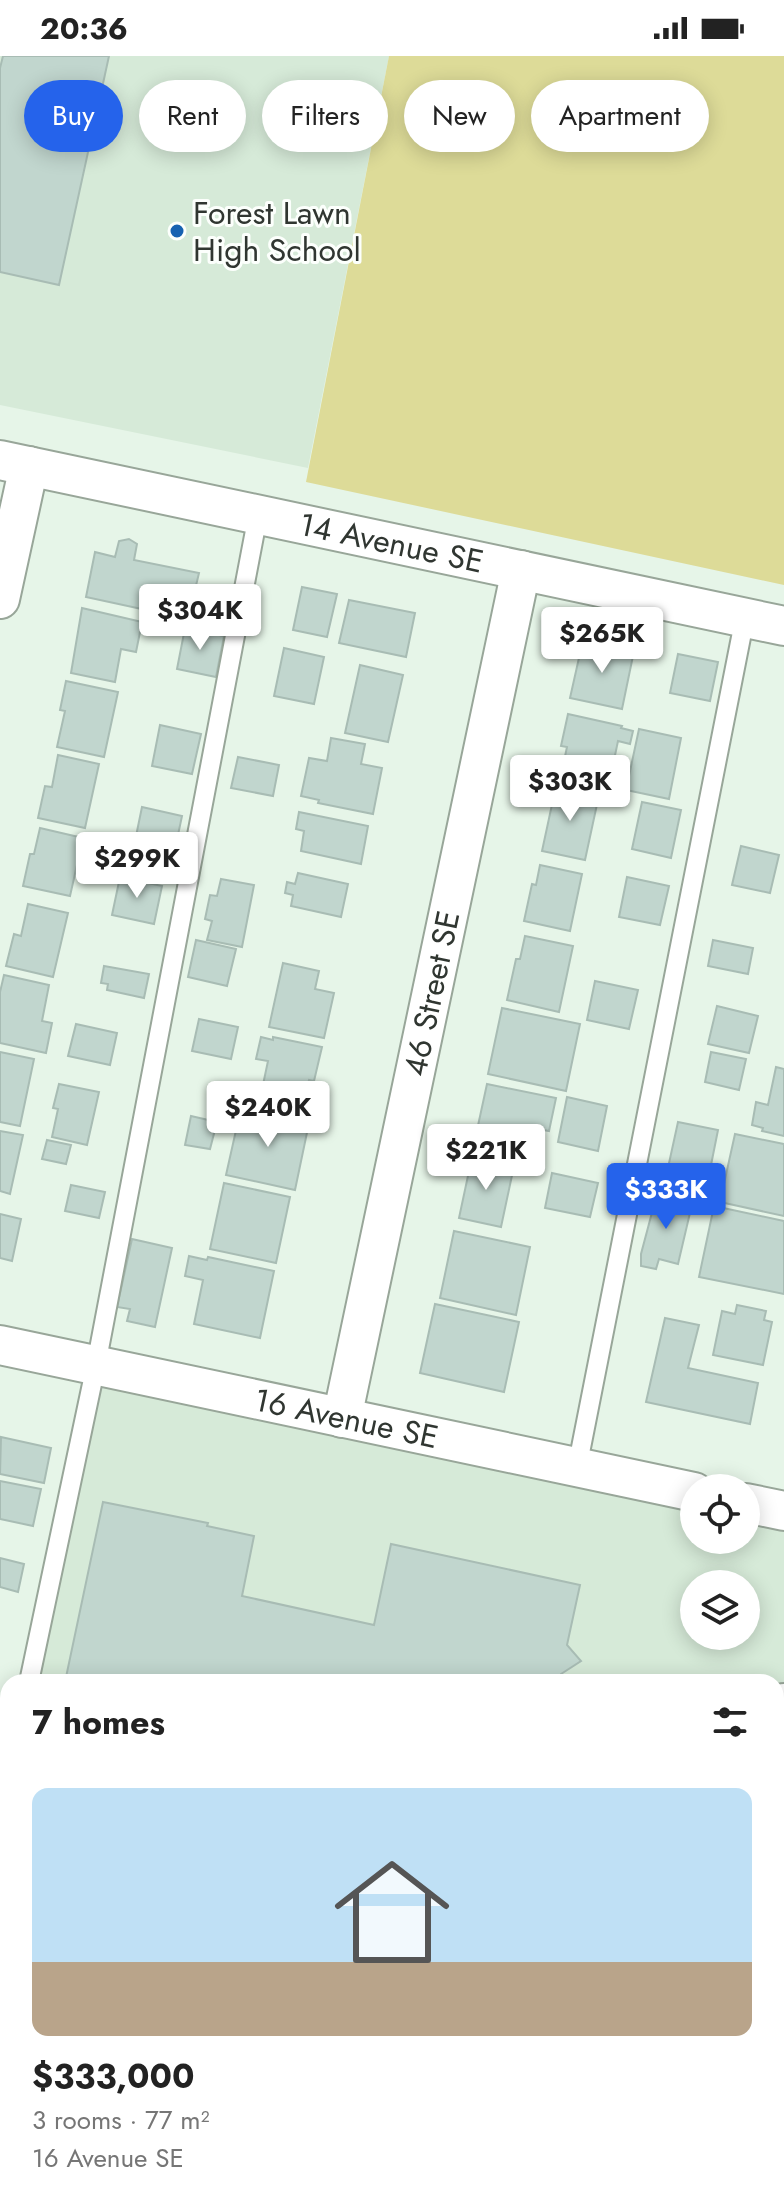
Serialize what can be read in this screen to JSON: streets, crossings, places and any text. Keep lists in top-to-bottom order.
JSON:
{
  "streets": {
    "street": ["14 Avenue SE", "46 Street SE", "16 Avenue SE"]
  },
  "crossings": [
    ["14 Avenue SE", "46 Street SE"],
    ["46 Street SE", "16 Avenue SE"]
  ],
  "places": ["Forest Lawn High School"],
  "page": {
    "status": "20:36",
    "chip": [
      "Buy",
      "Rent",
      "Filters",
      "New",
      "Apartment"
    ],
    "price": [
      "$304K",
      "$265K",
      "$303K",
      "$299K",
      "$240K",
      "$221K",
      "$333K"
    ],
    "heading": "7 homes",
    "list": [
      {
        "name": "$333,000",
        "note": "3 rooms · 77 m² · 16 Avenue SE"
      }
    ]
  }
}
